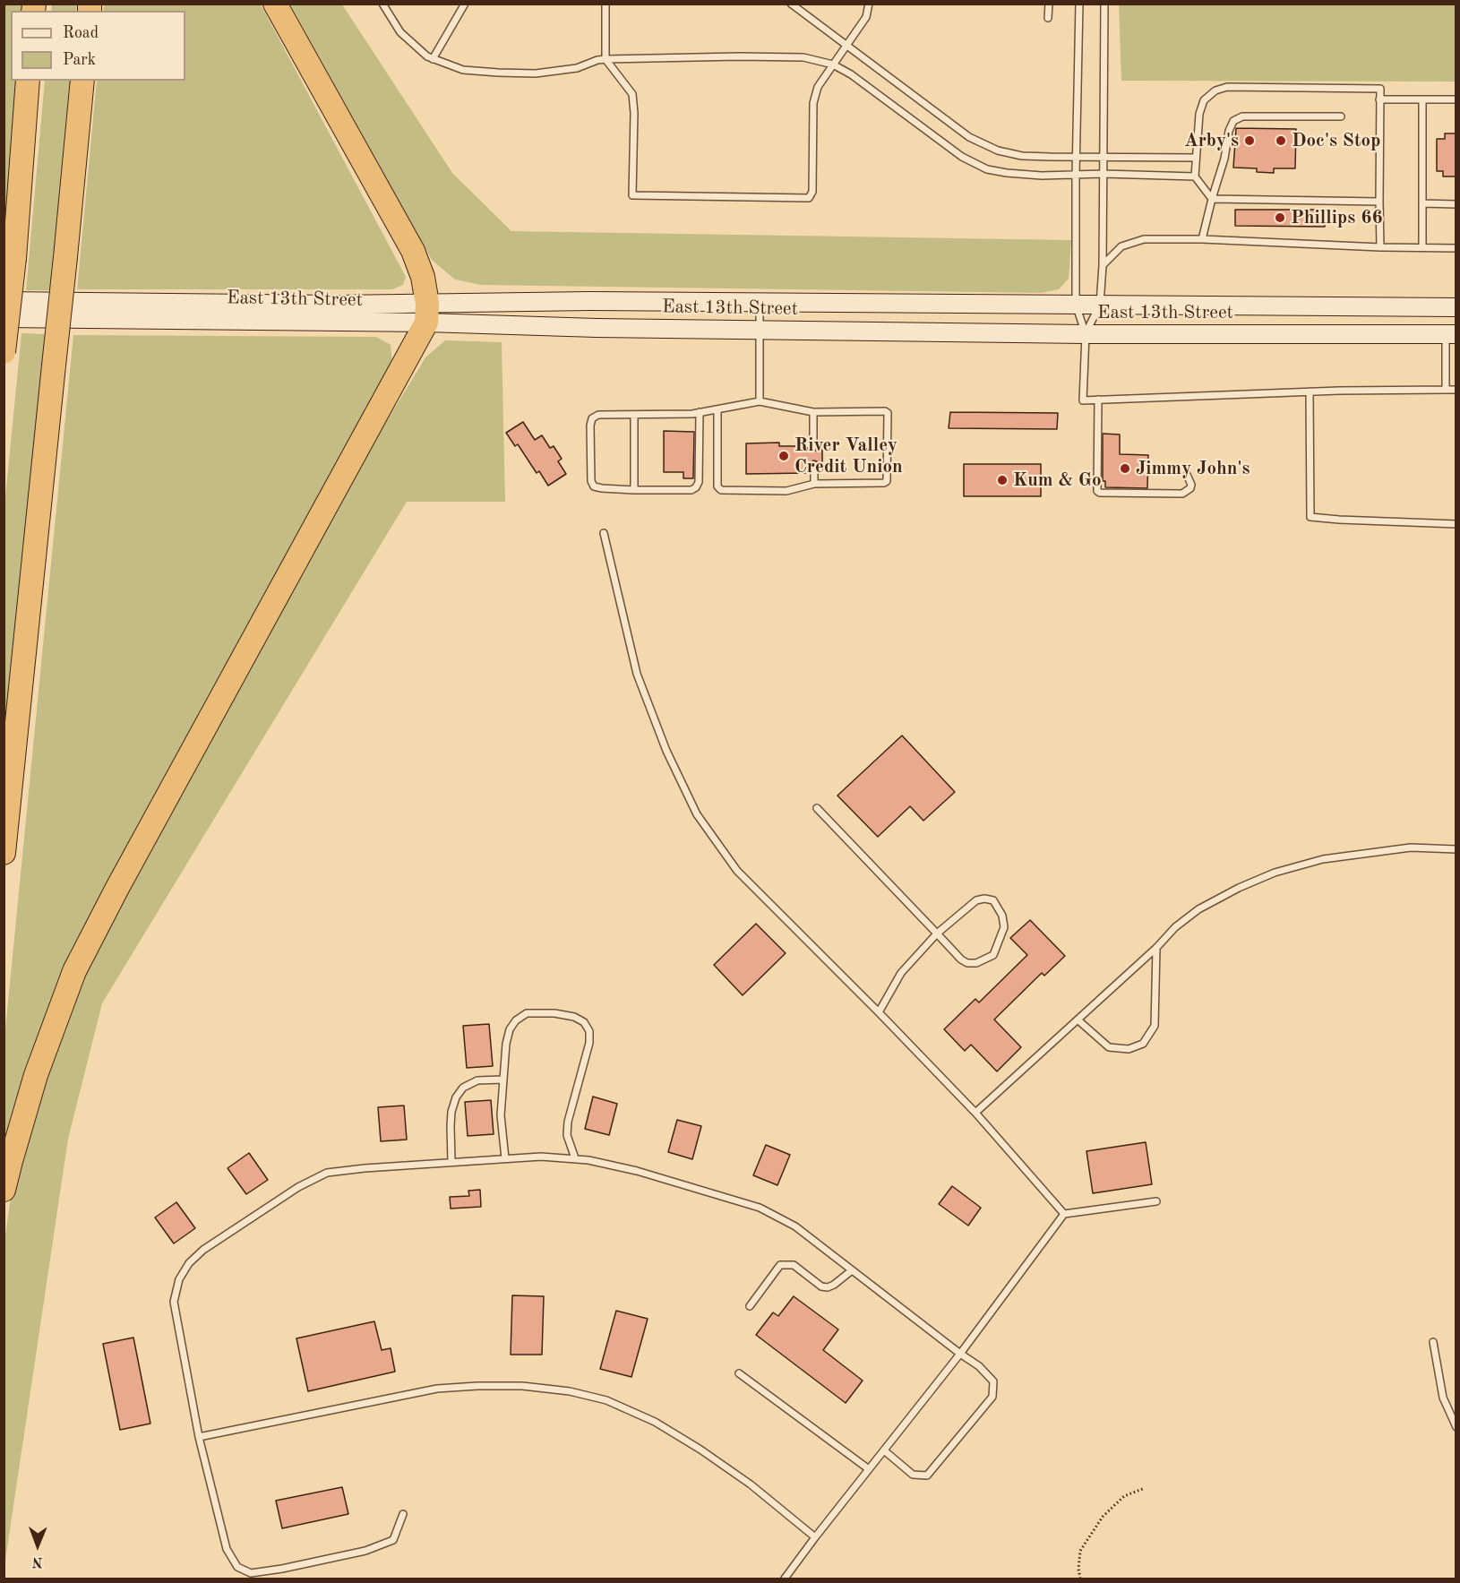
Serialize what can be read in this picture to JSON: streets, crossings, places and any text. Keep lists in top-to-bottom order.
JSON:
{
  "streets": {
    "main road": ["East 13th Street"]
  },
  "places": [
    "Arby's",
    "Doc's Stop",
    "Phillips 66",
    "River Valley Credit Union",
    "Jimmy John's",
    "Kum & Go"
  ],
  "legend": ["Road", "Park"],
  "north": "bottom"
}
